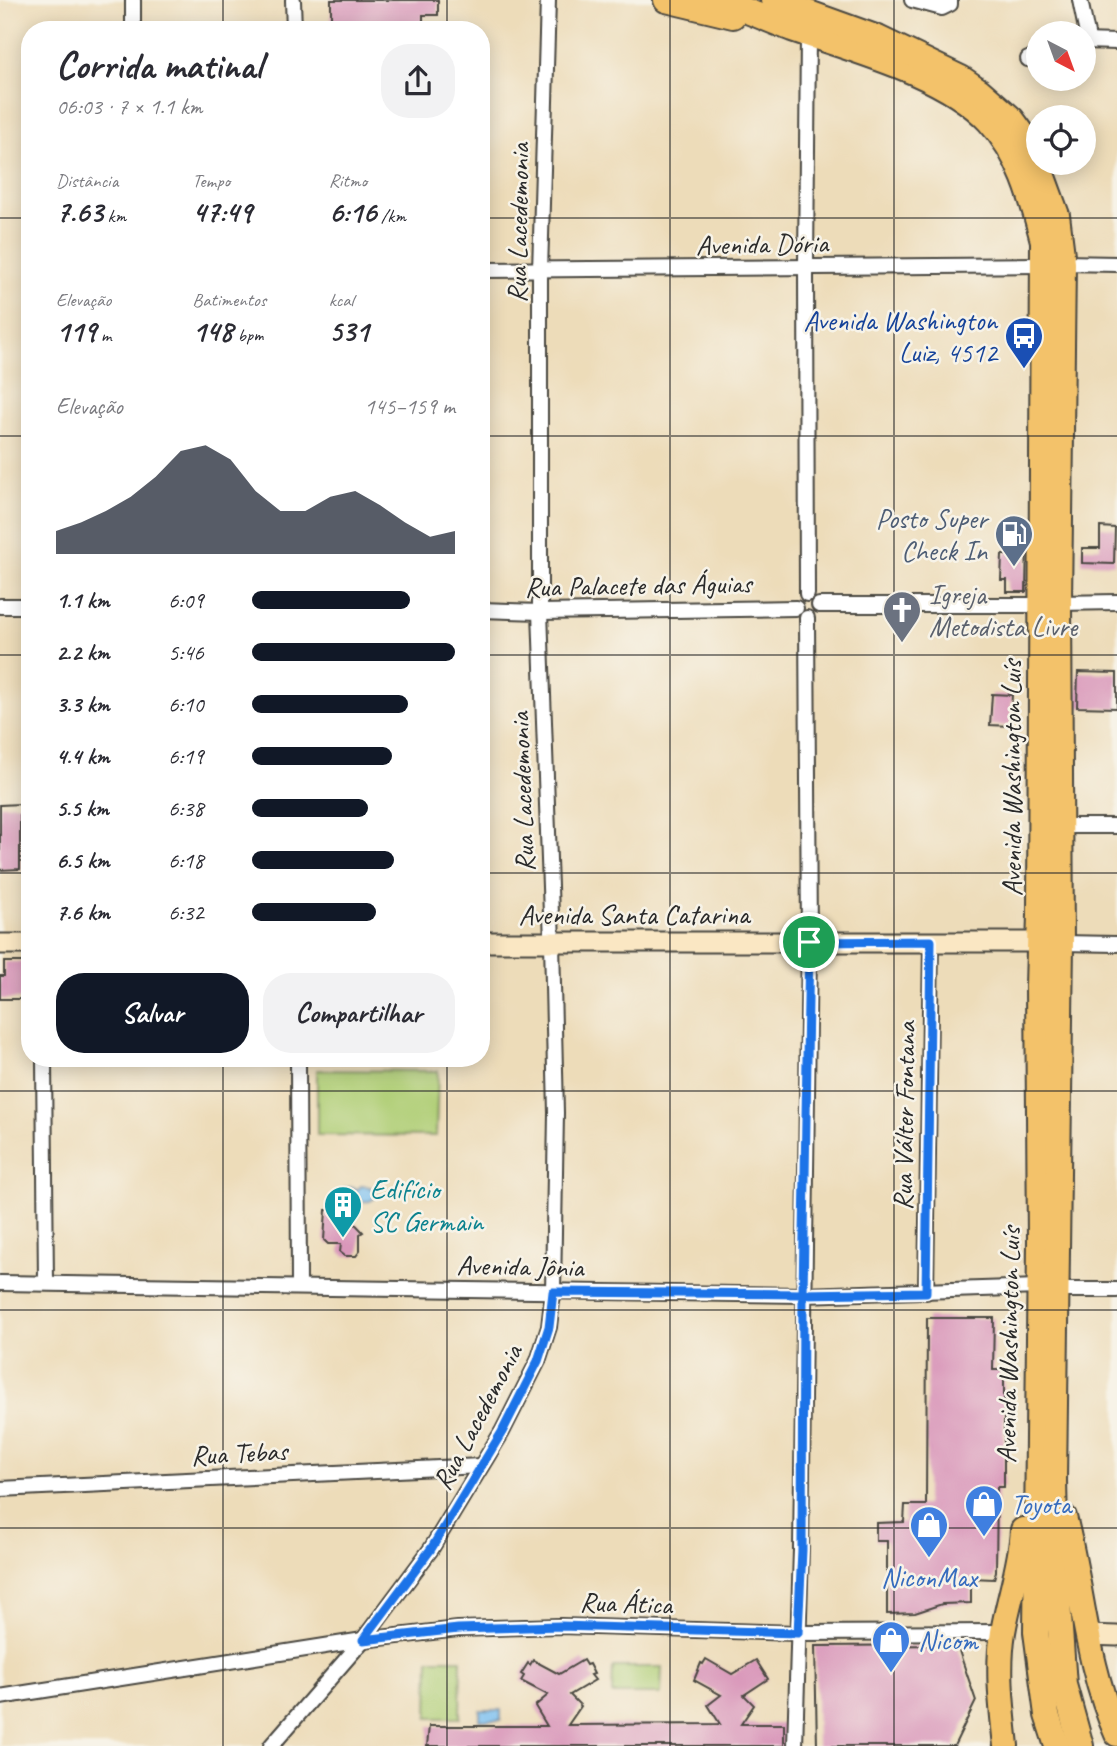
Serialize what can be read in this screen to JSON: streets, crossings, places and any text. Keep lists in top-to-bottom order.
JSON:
{
  "streets": {
    "highway": ["Avenida Washington Luís"],
    "street": [
      "Rua Lacedemonia",
      "Avenida Dória",
      "Rua Palacete das Águias",
      "Avenida Santa Catarina",
      "Rua Válter Fontana",
      "Avenida Jônia",
      "Rua Tebas",
      "Rua Ática"
    ]
  },
  "crossings": [
    ["Rua Lacedemonia", "Avenida Dória"],
    ["Rua Lacedemonia", "Rua Palacete das Águias"],
    ["Rua Lacedemonia", "Avenida Santa Catarina"],
    ["Rua Lacedemonia", "Avenida Jônia"],
    ["Rua Lacedemonia", "Rua Tebas"],
    ["Rua Lacedemonia", "Rua Ática"],
    ["Avenida Dória", "Avenida Washington Luís"],
    ["Avenida Washington Luís", "Avenida Santa Catarina"],
    ["Avenida Washington Luís", "Avenida Jônia"],
    ["Avenida Santa Catarina", "Rua Válter Fontana"],
    ["Rua Válter Fontana", "Avenida Jônia"]
  ],
  "places": {
    "bus stop": ["Avenida Washington Luiz, 4512"],
    "fuel station": ["Posto Super Check In"],
    "church": ["Igreja Metodista Livre"],
    "building": ["Edifício SC Germain"],
    "shop": ["Toyota", "NiconMax", "Nicom"]
  },
  "north": "bottom right",
  "page": {
    "heading": ["Corrida matinal", "06:03 · 7 × 1.1 km"],
    "stats": [
      ["Distância", "7.63 km"],
      ["Tempo", "47:49"],
      ["Ritmo", "6:16 /km"],
      ["Elevação", "119 m"],
      ["Batimentos", "148 bpm"],
      ["kcal", "531"]
    ],
    "chart": ["Elevação", "145–159 m"],
    "list": [
      {
        "name": "1.1 km",
        "note": "6:09"
      },
      {
        "name": "2.2 km",
        "note": "5:46"
      },
      {
        "name": "3.3 km",
        "note": "6:10"
      },
      {
        "name": "4.4 km",
        "note": "6:19"
      },
      {
        "name": "5.5 km",
        "note": "6:38"
      },
      {
        "name": "6.5 km",
        "note": "6:18"
      },
      {
        "name": "7.6 km",
        "note": "6:32"
      }
    ],
    "buttons": ["Salvar", "Compartilhar"]
  }
}
